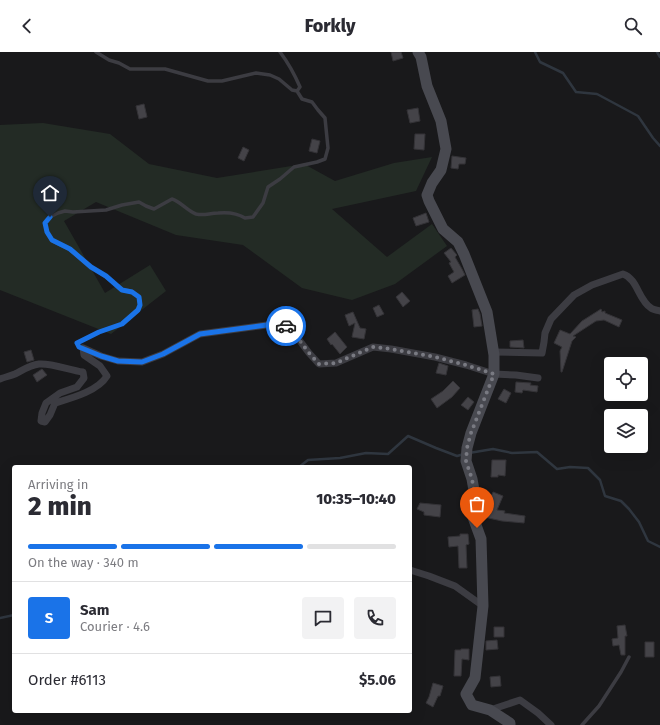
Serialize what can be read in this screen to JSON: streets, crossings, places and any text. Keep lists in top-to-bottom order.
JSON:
{
  "page": {
    "header": "Forkly",
    "heading": ["2 min", "Arriving in", "10:35–10:40"],
    "panel": [
      "Sam",
      "Courier · 4.6",
      "Order #6113",
      "$5.06"
    ],
    "bar": "On the way · 340 m",
    "round": "S"
  }
}
